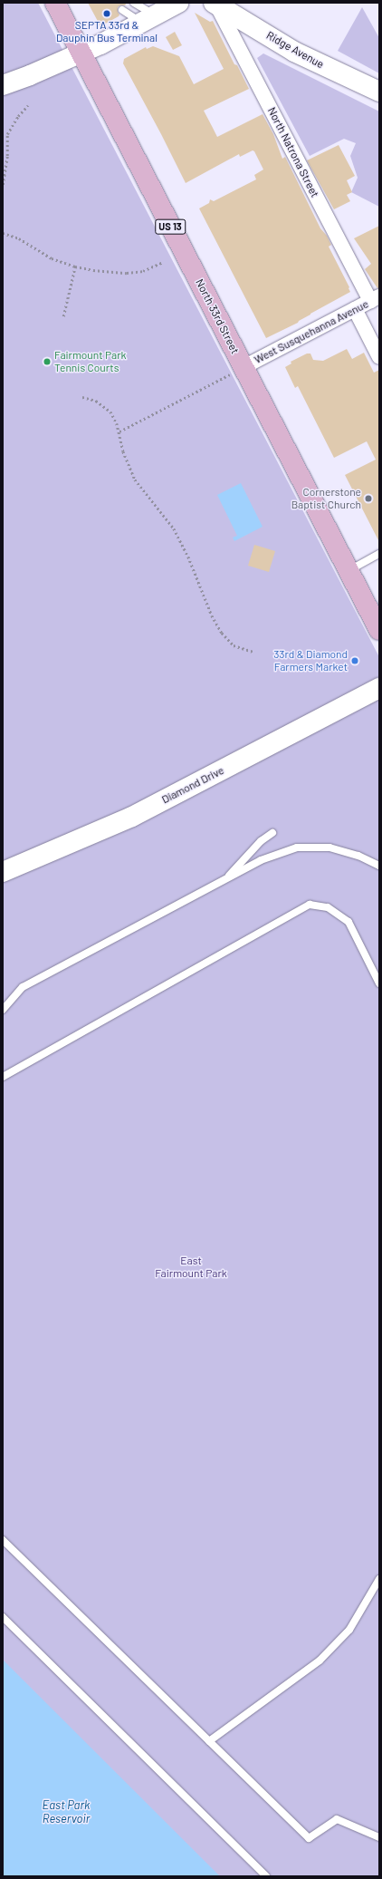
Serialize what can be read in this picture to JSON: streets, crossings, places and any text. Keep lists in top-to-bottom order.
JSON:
{
  "streets": {
    "main road": ["US 13", "North 33rd Street"],
    "street": [
      "Ridge Avenue",
      "North Natrona Street",
      "West Susquehanna Avenue",
      "Diamond Drive"
    ]
  },
  "crossings": [
    ["Ridge Avenue", "North Natrona Street"],
    ["North Natrona Street", "West Susquehanna Avenue"],
    ["North 33rd Street", "West Susquehanna Avenue"]
  ],
  "water": ["East Park Reservoir"],
  "parks": ["East Fairmount Park"],
  "places": [
    "SEPTA 33rd & Dauphin Bus Terminal",
    "Fairmount Park Tennis Courts",
    "Cornerstone Baptist Church",
    "33rd & Diamond Farmers Market"
  ]
}
